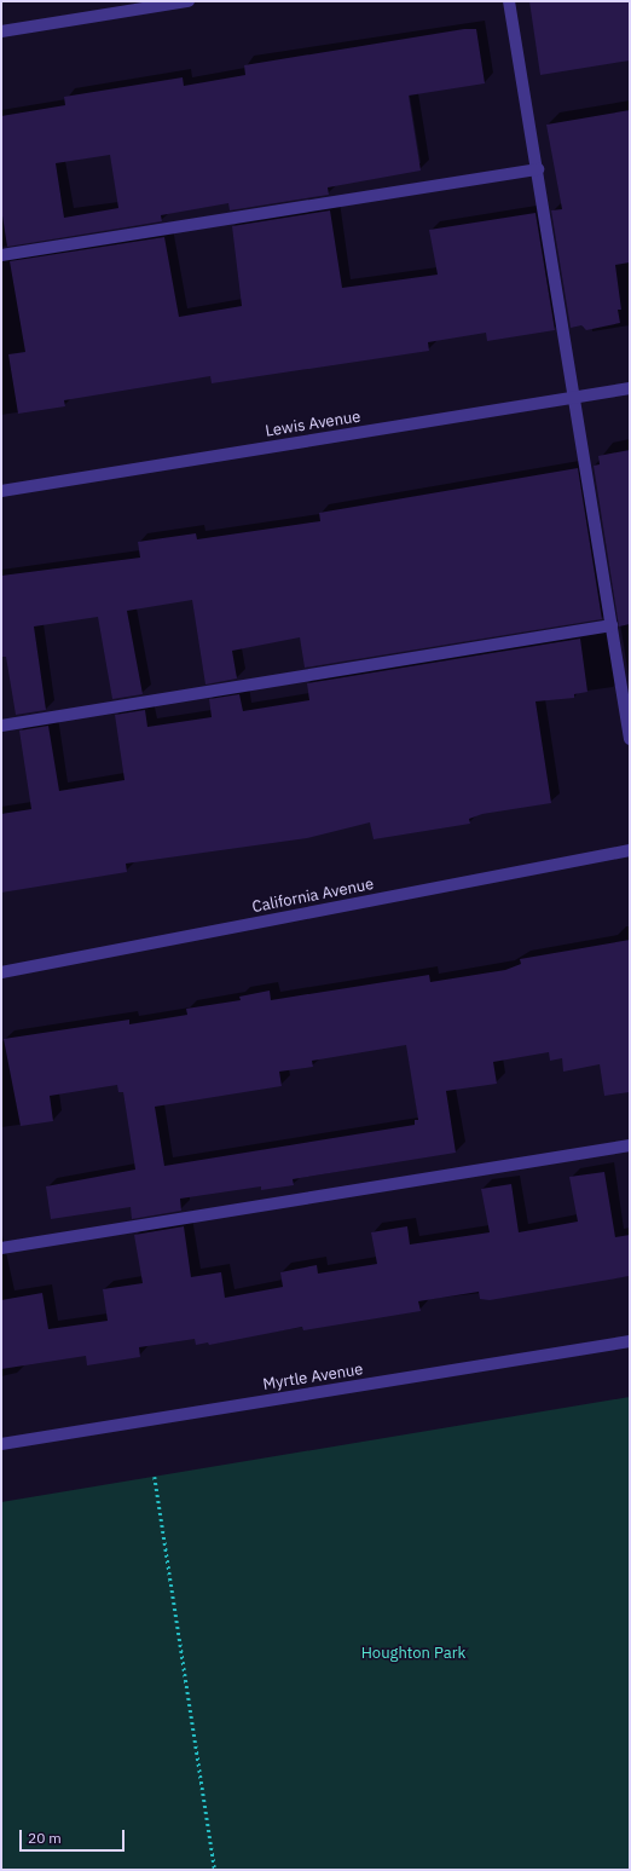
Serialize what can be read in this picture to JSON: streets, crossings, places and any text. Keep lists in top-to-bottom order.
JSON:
{
  "streets": {
    "street": ["Lewis Avenue", "California Avenue", "Myrtle Avenue"]
  },
  "parks": ["Houghton Park"],
  "scale_bar": "20 m"
}
